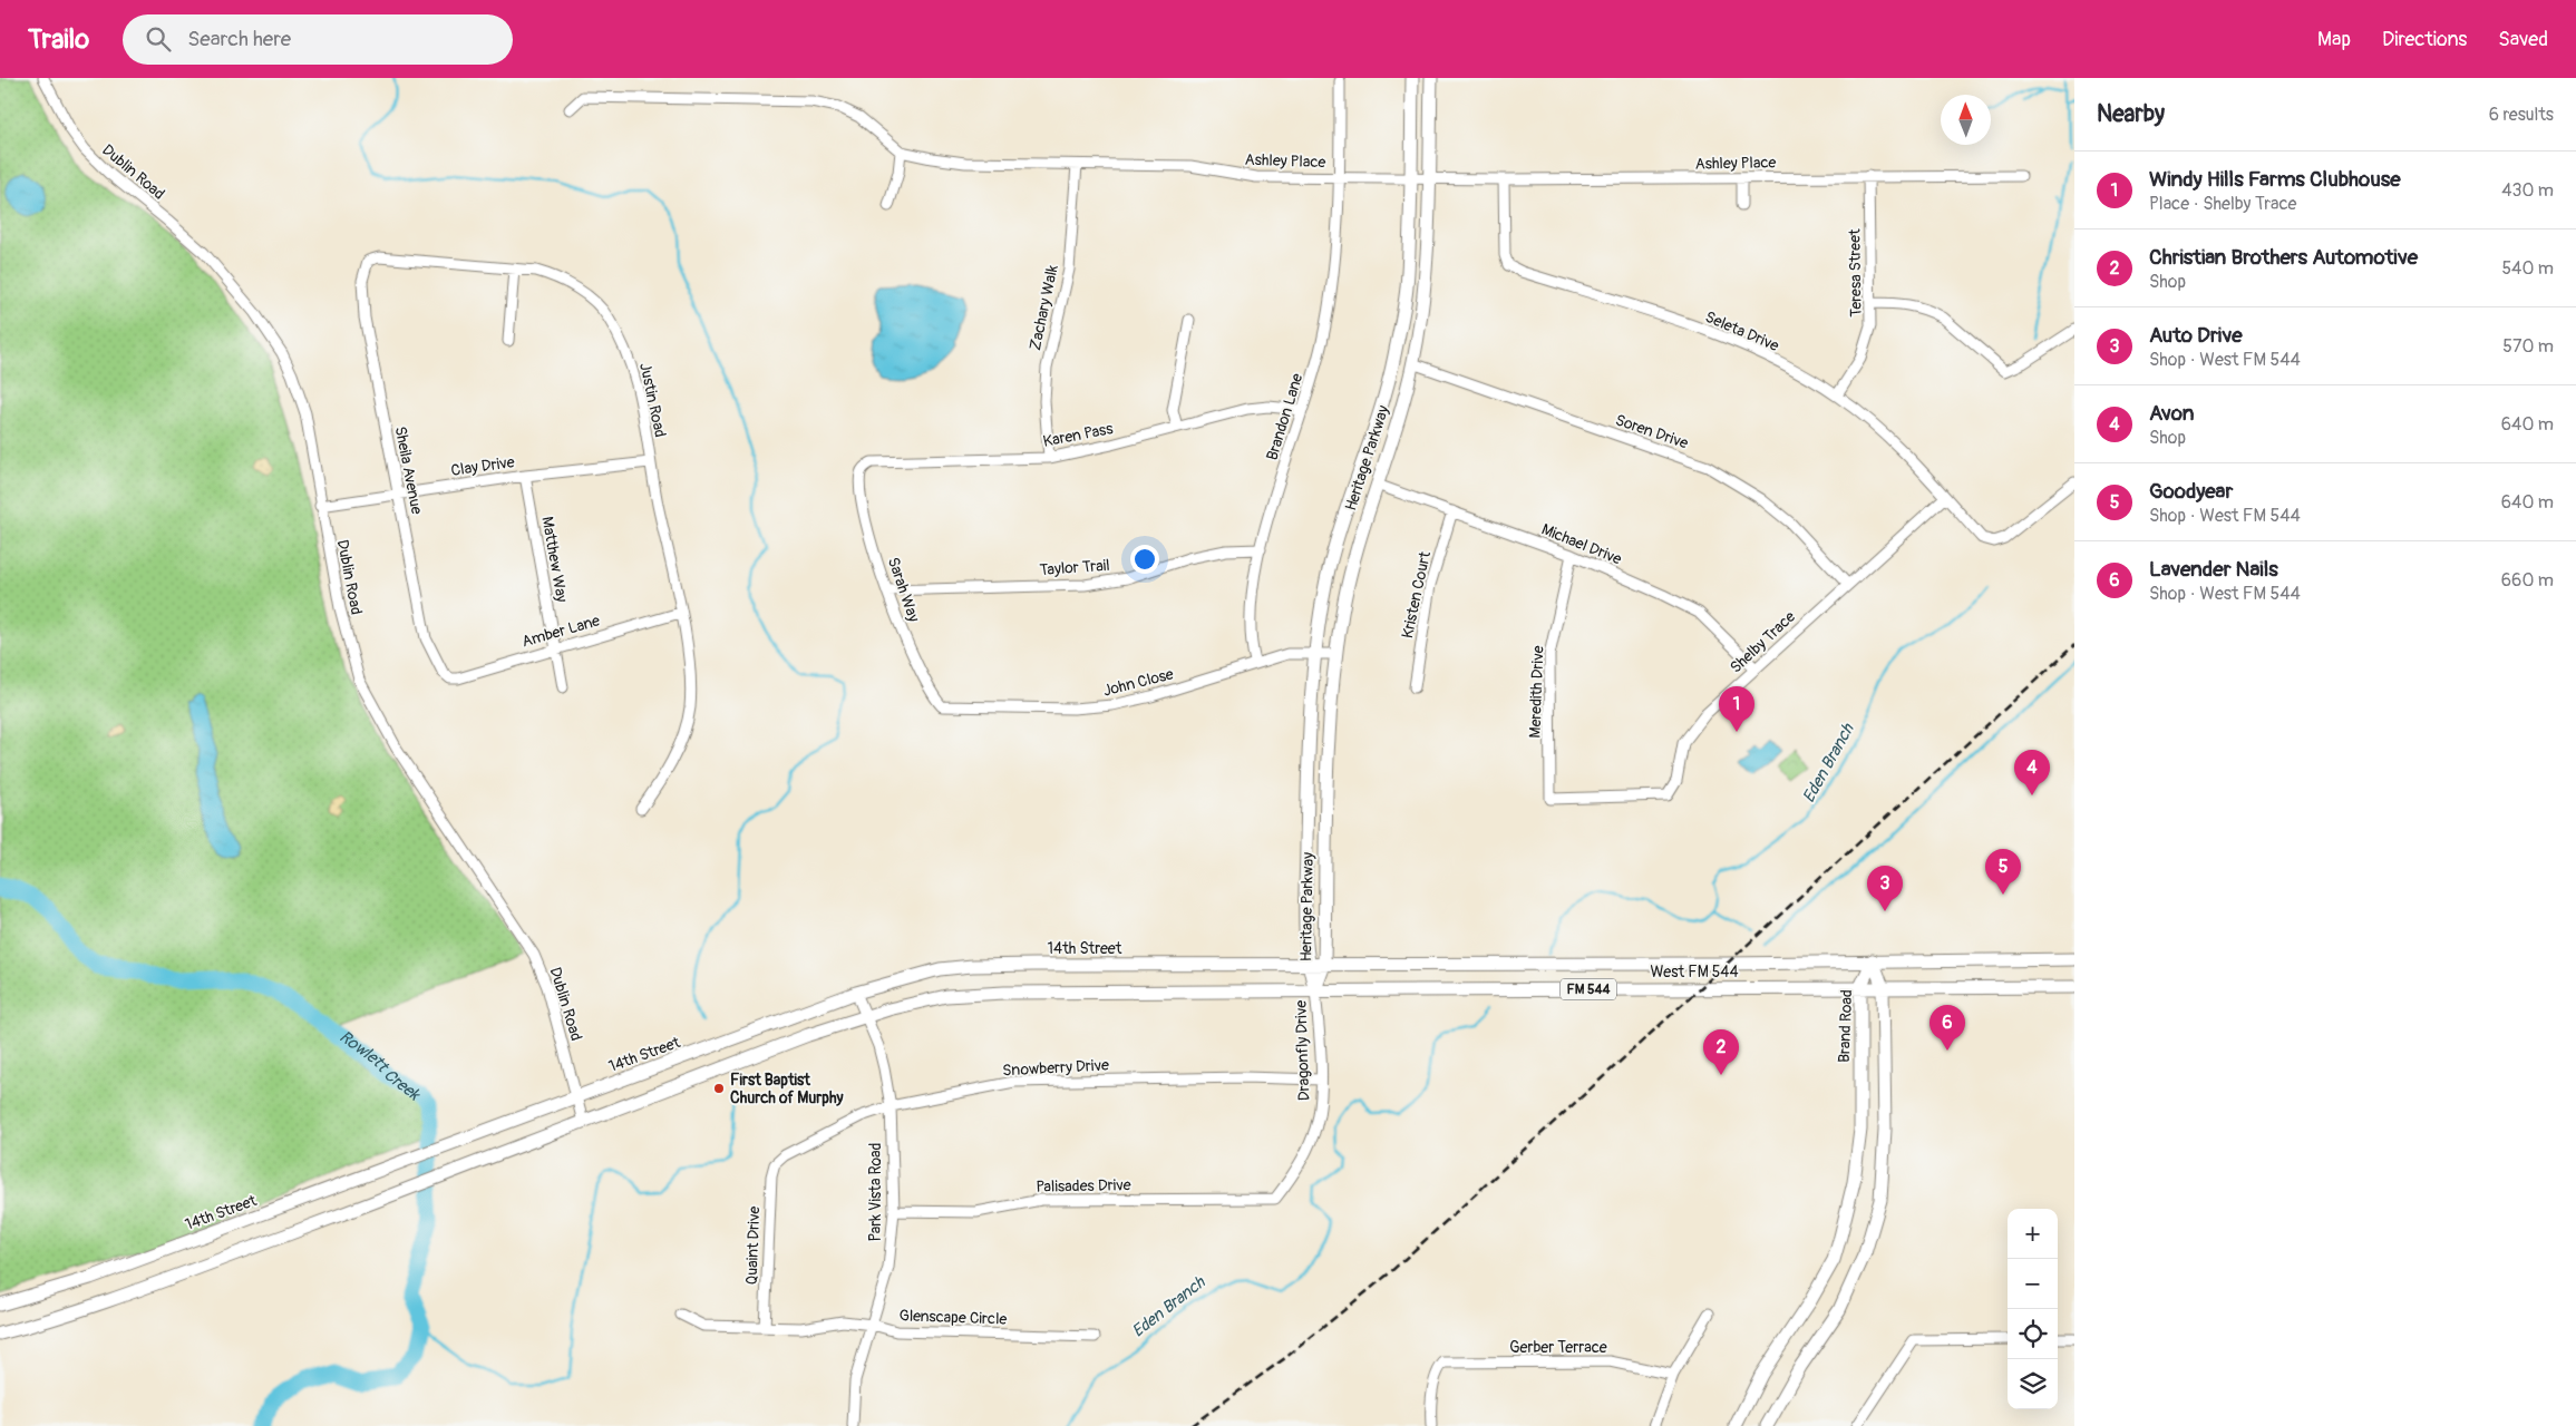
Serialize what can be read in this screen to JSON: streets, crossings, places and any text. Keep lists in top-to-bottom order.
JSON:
{
  "streets": {
    "main road": [
      "Heritage Parkway",
      "14th Street",
      "West FM 544",
      "FM 544",
      "Brand Road"
    ],
    "street": [
      "Ashley Place",
      "Dublin Road",
      "Teresa Street",
      "Zachary Walk",
      "Seleta Drive",
      "Justin Road",
      "Brandon Lane",
      "Soren Drive",
      "Karen Pass",
      "Clay Drive",
      "Sheila Avenue",
      "Michael Drive",
      "Matthew Way",
      "Taylor Trail",
      "Sarah Way",
      "Kristen Court",
      "Amber Lane",
      "Shelby Trace",
      "John Close",
      "Meredith Drive",
      "Dragonfly Drive",
      "Snowberry Drive",
      "Palisades Drive",
      "Park Vista Road",
      "Quaint Drive",
      "Glenscape Circle",
      "Gerber Terrace"
    ]
  },
  "crossings": [
    ["Ashley Place", "Teresa Street"],
    ["Ashley Place", "Zachary Walk"],
    ["Ashley Place", "Seleta Drive"],
    ["Ashley Place", "Brandon Lane"],
    ["Ashley Place", "Heritage Parkway"],
    ["Dublin Road", "Clay Drive"],
    ["Dublin Road", "14th Street"],
    ["Teresa Street", "Seleta Drive"],
    ["Zachary Walk", "Karen Pass"],
    ["Seleta Drive", "Shelby Trace"],
    ["Justin Road", "Clay Drive"],
    ["Justin Road", "Sheila Avenue"],
    ["Justin Road", "Amber Lane"],
    ["Brandon Lane", "Karen Pass"],
    ["Brandon Lane", "Taylor Trail"],
    ["Brandon Lane", "John Close"],
    ["Soren Drive", "Heritage Parkway"],
    ["Soren Drive", "Shelby Trace"],
    ["Karen Pass", "Sarah Way"],
    ["Heritage Parkway", "Michael Drive"],
    ["Heritage Parkway", "John Close"],
    ["Heritage Parkway", "14th Street"],
    ["Heritage Parkway", "West FM 544"],
    ["Heritage Parkway", "Dragonfly Drive"],
    ["Clay Drive", "Sheila Avenue"],
    ["Clay Drive", "Matthew Way"],
    ["Sheila Avenue", "Amber Lane"],
    ["Michael Drive", "Kristen Court"],
    ["Michael Drive", "Shelby Trace"],
    ["Michael Drive", "Meredith Drive"],
    ["Matthew Way", "Amber Lane"],
    ["Taylor Trail", "Sarah Way"],
    ["Sarah Way", "John Close"],
    ["Shelby Trace", "Meredith Drive"],
    ["14th Street", "West FM 544"],
    ["14th Street", "Park Vista Road"],
    ["West FM 544", "Brand Road"],
    ["West FM 544", "Dragonfly Drive"],
    ["Dragonfly Drive", "Snowberry Drive"],
    ["Dragonfly Drive", "Palisades Drive"],
    ["Snowberry Drive", "Park Vista Road"],
    ["Snowberry Drive", "Quaint Drive"],
    ["Palisades Drive", "Park Vista Road"],
    ["Park Vista Road", "Glenscape Circle"],
    ["Quaint Drive", "Glenscape Circle"]
  ],
  "water": ["Eden Branch", "Rowlett Creek"],
  "places": ["First Baptist Church of Murphy"],
  "north": "top",
  "page": {
    "header": "Trailo",
    "search": "Search here",
    "nav": ["Map", "Directions", "Saved"],
    "heading": ["Nearby", "6 results"],
    "list": [
      {
        "mark": "1",
        "name": "Windy Hills Farms Clubhouse",
        "note": "Place · Shelby Trace",
        "value": "430 m"
      },
      {
        "mark": "2",
        "name": "Christian Brothers Automotive",
        "note": "Shop",
        "value": "540 m"
      },
      {
        "mark": "3",
        "name": "Auto Drive",
        "note": "Shop · West FM 544",
        "value": "570 m"
      },
      {
        "mark": "4",
        "name": "Avon",
        "note": "Shop",
        "value": "640 m"
      },
      {
        "mark": "5",
        "name": "Goodyear",
        "note": "Shop · West FM 544",
        "value": "640 m"
      },
      {
        "mark": "6",
        "name": "Lavender Nails",
        "note": "Shop · West FM 544",
        "value": "660 m"
      }
    ],
    "pins": [
      "1",
      "4",
      "5",
      "3",
      "6",
      "2"
    ],
    "map_buttons": ["+", "−"]
  }
}
